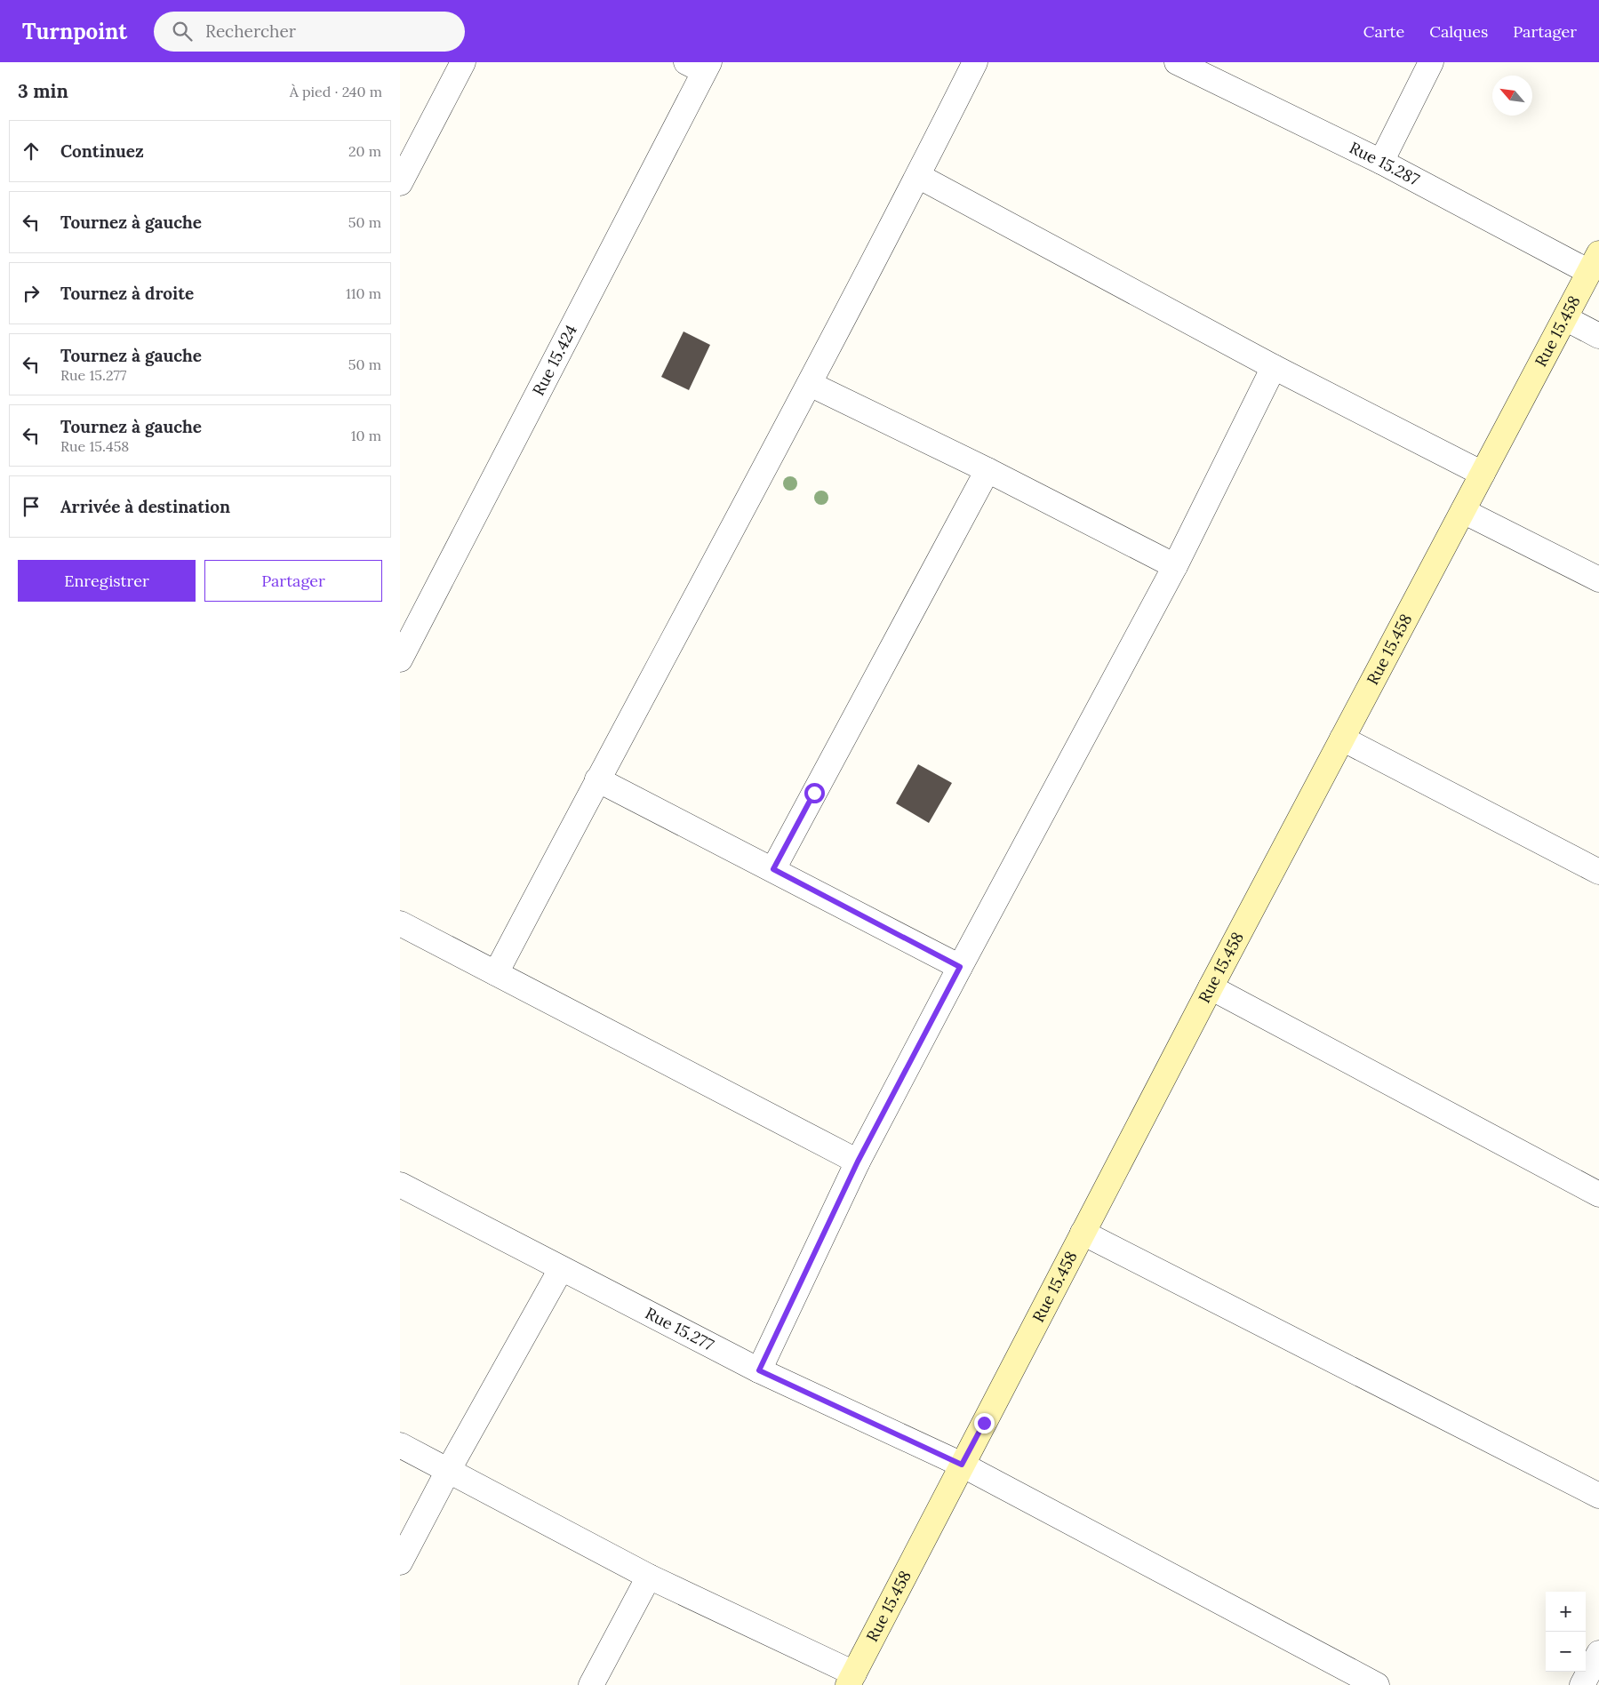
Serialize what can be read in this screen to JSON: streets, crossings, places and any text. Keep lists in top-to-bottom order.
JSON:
{
  "streets": {
    "main road": ["Rue 15.458"],
    "street": ["Rue 15.287", "Rue 15.424", "Rue 15.277"]
  },
  "crossings": [
    ["Rue 15.287", "Rue 15.458"],
    ["Rue 15.458", "Rue 15.277"]
  ],
  "north": "top left",
  "page": {
    "header": "Turnpoint",
    "search": "Rechercher",
    "nav": ["Carte", "Calques", "Partager"],
    "heading": ["3 min", "À pied · 240 m"],
    "list": [
      ["Continuez", "20 m"],
      ["Tournez à gauche", "50 m"],
      ["Tournez à droite", "110 m"],
      ["Tournez à gauche", "Rue 15.277", "50 m"],
      ["Tournez à gauche", "Rue 15.458", "10 m"],
      "Arrivée à destination"
    ],
    "buttons": ["Enregistrer", "Partager"],
    "map_buttons": ["+", "−"]
  }
}
